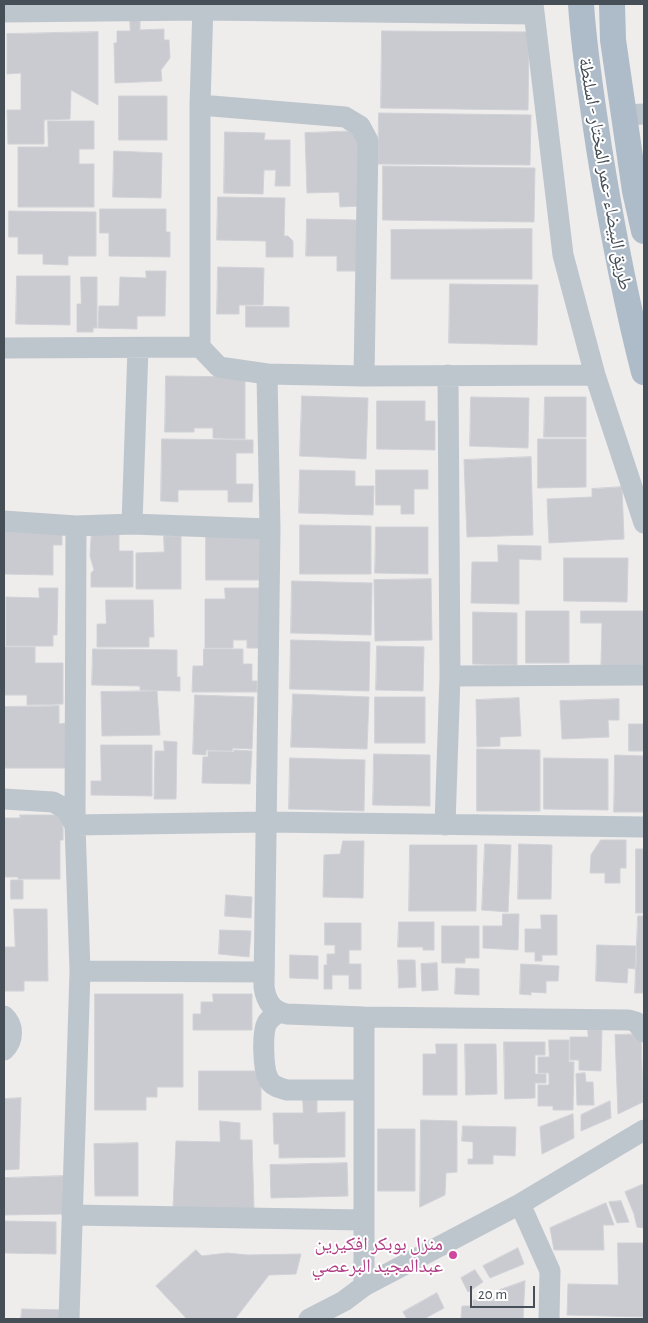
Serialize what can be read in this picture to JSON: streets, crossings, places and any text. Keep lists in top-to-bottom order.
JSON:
{
  "streets": {
    "main road": ["طريق البيضاء -عمر المختار - اسلنطة"]
  },
  "places": ["منزل بوبكر افكيرين عبدالمجيد البرعصي"],
  "scale_bar": "20 m"
}
